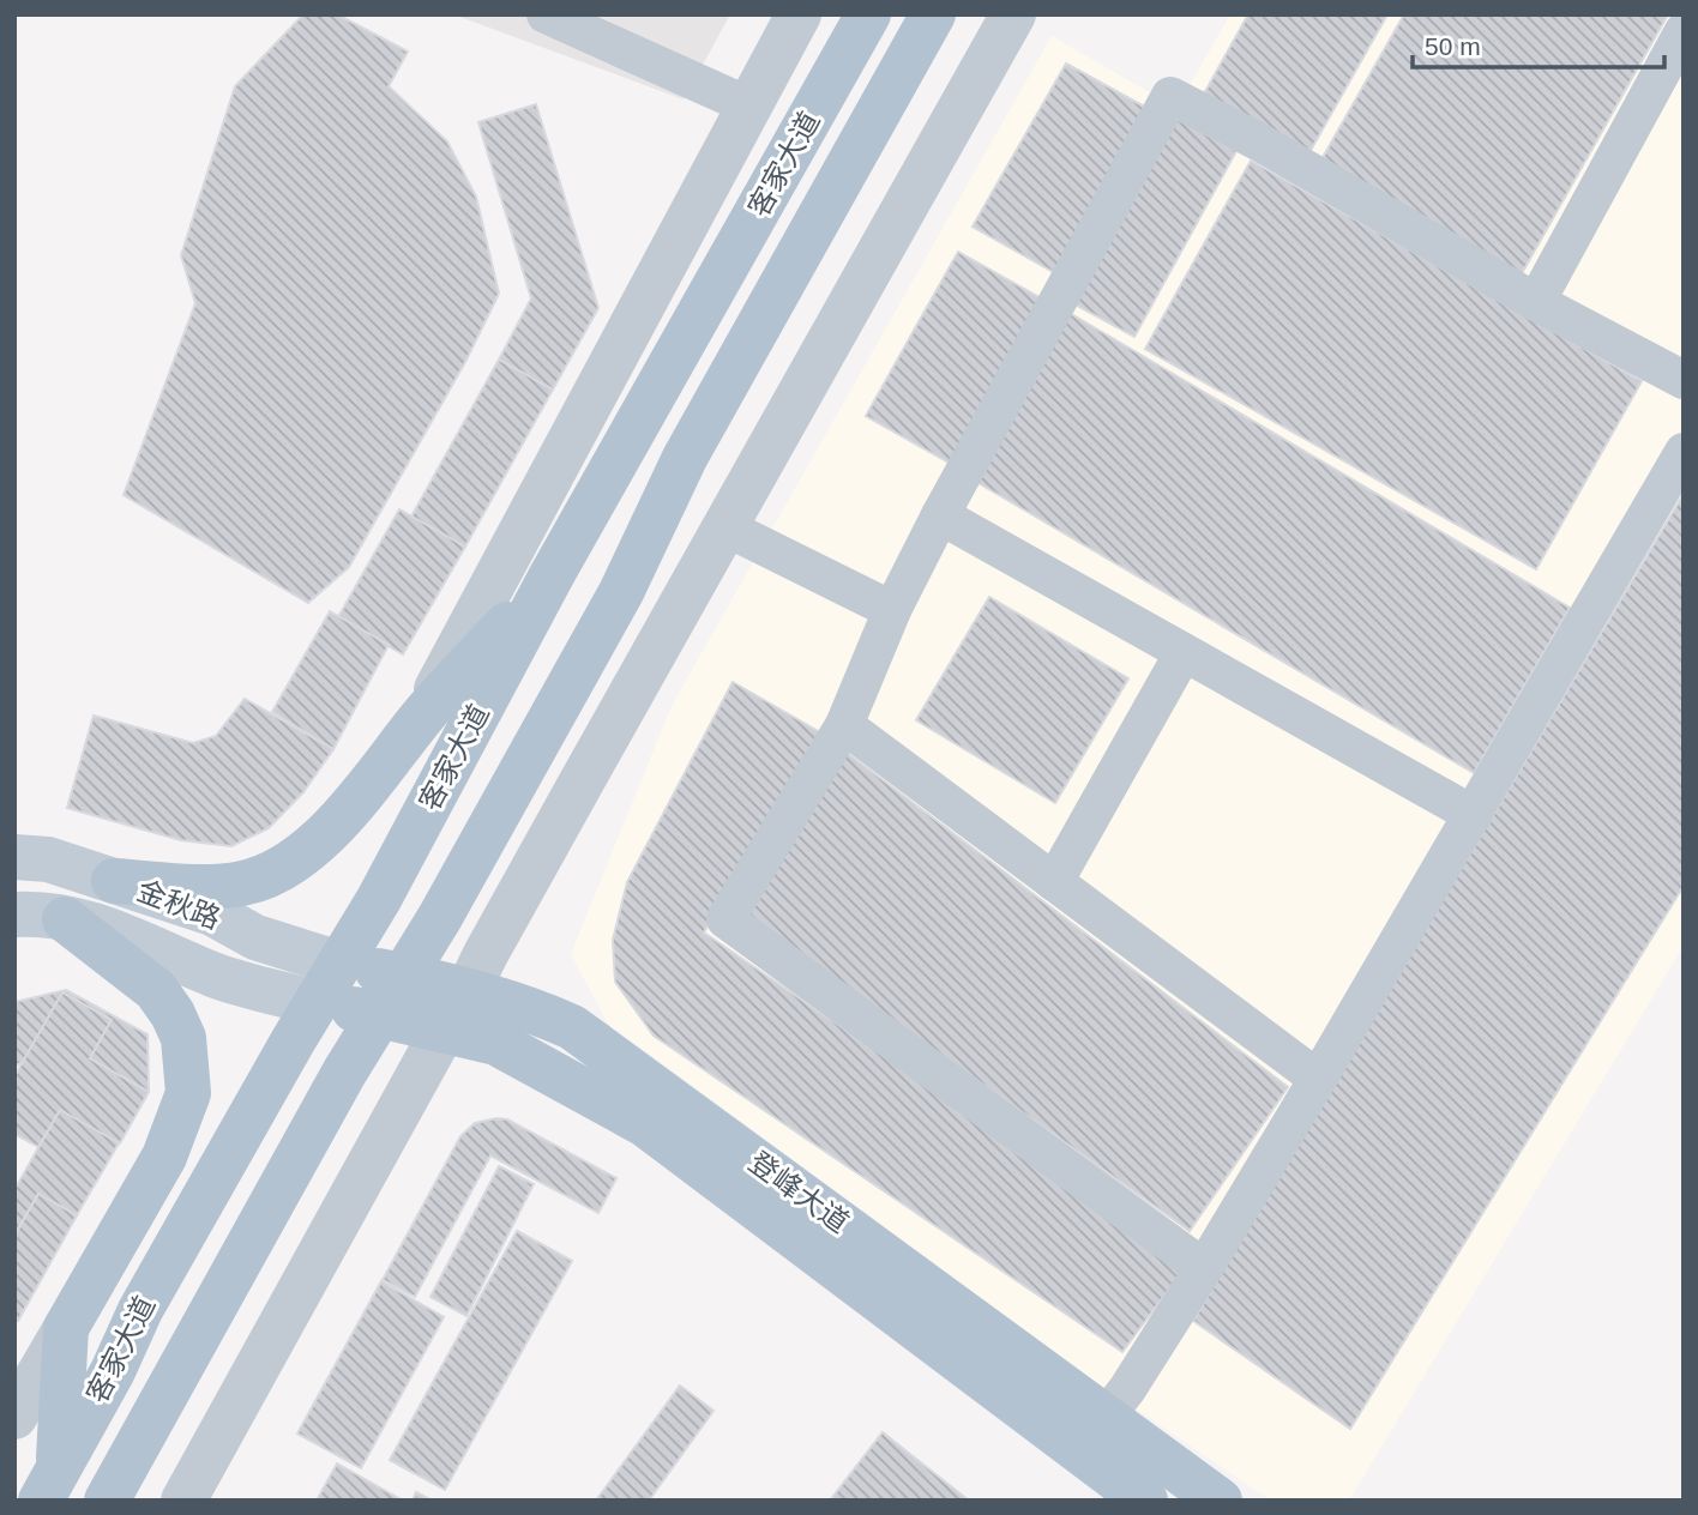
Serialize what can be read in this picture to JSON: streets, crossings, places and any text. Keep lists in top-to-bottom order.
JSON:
{
  "streets": {
    "main road": ["客家大道", "金秋路", "登峰大道"]
  },
  "crossings": [
    ["客家大道", "金秋路"],
    ["客家大道", "登峰大道"],
    ["金秋路", "登峰大道"]
  ],
  "scale_bar": "50 m"
}
